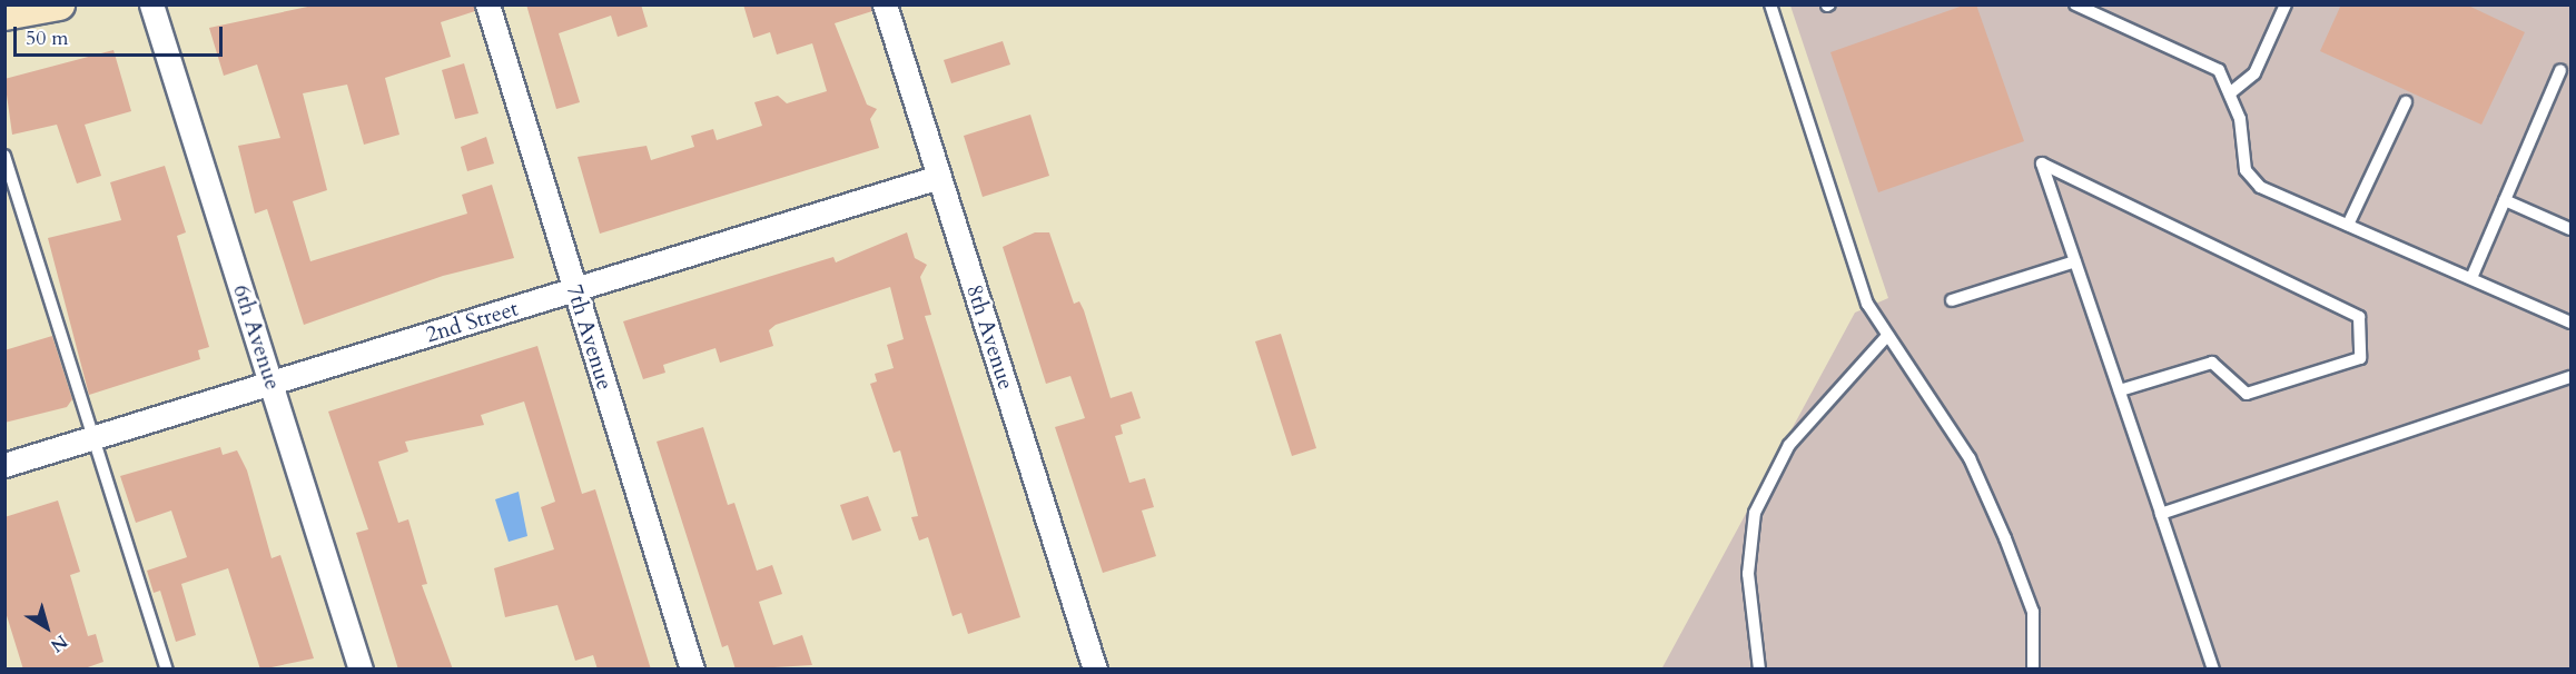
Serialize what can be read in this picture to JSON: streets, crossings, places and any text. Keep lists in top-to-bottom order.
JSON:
{
  "streets": {
    "street": [
      "2nd Street",
      "6th Avenue",
      "7th Avenue",
      "8th Avenue"
    ]
  },
  "crossings": [
    ["2nd Street", "6th Avenue"],
    ["2nd Street", "7th Avenue"],
    ["2nd Street", "8th Avenue"]
  ],
  "scale_bar": "50 m",
  "north": "bottom right"
}
